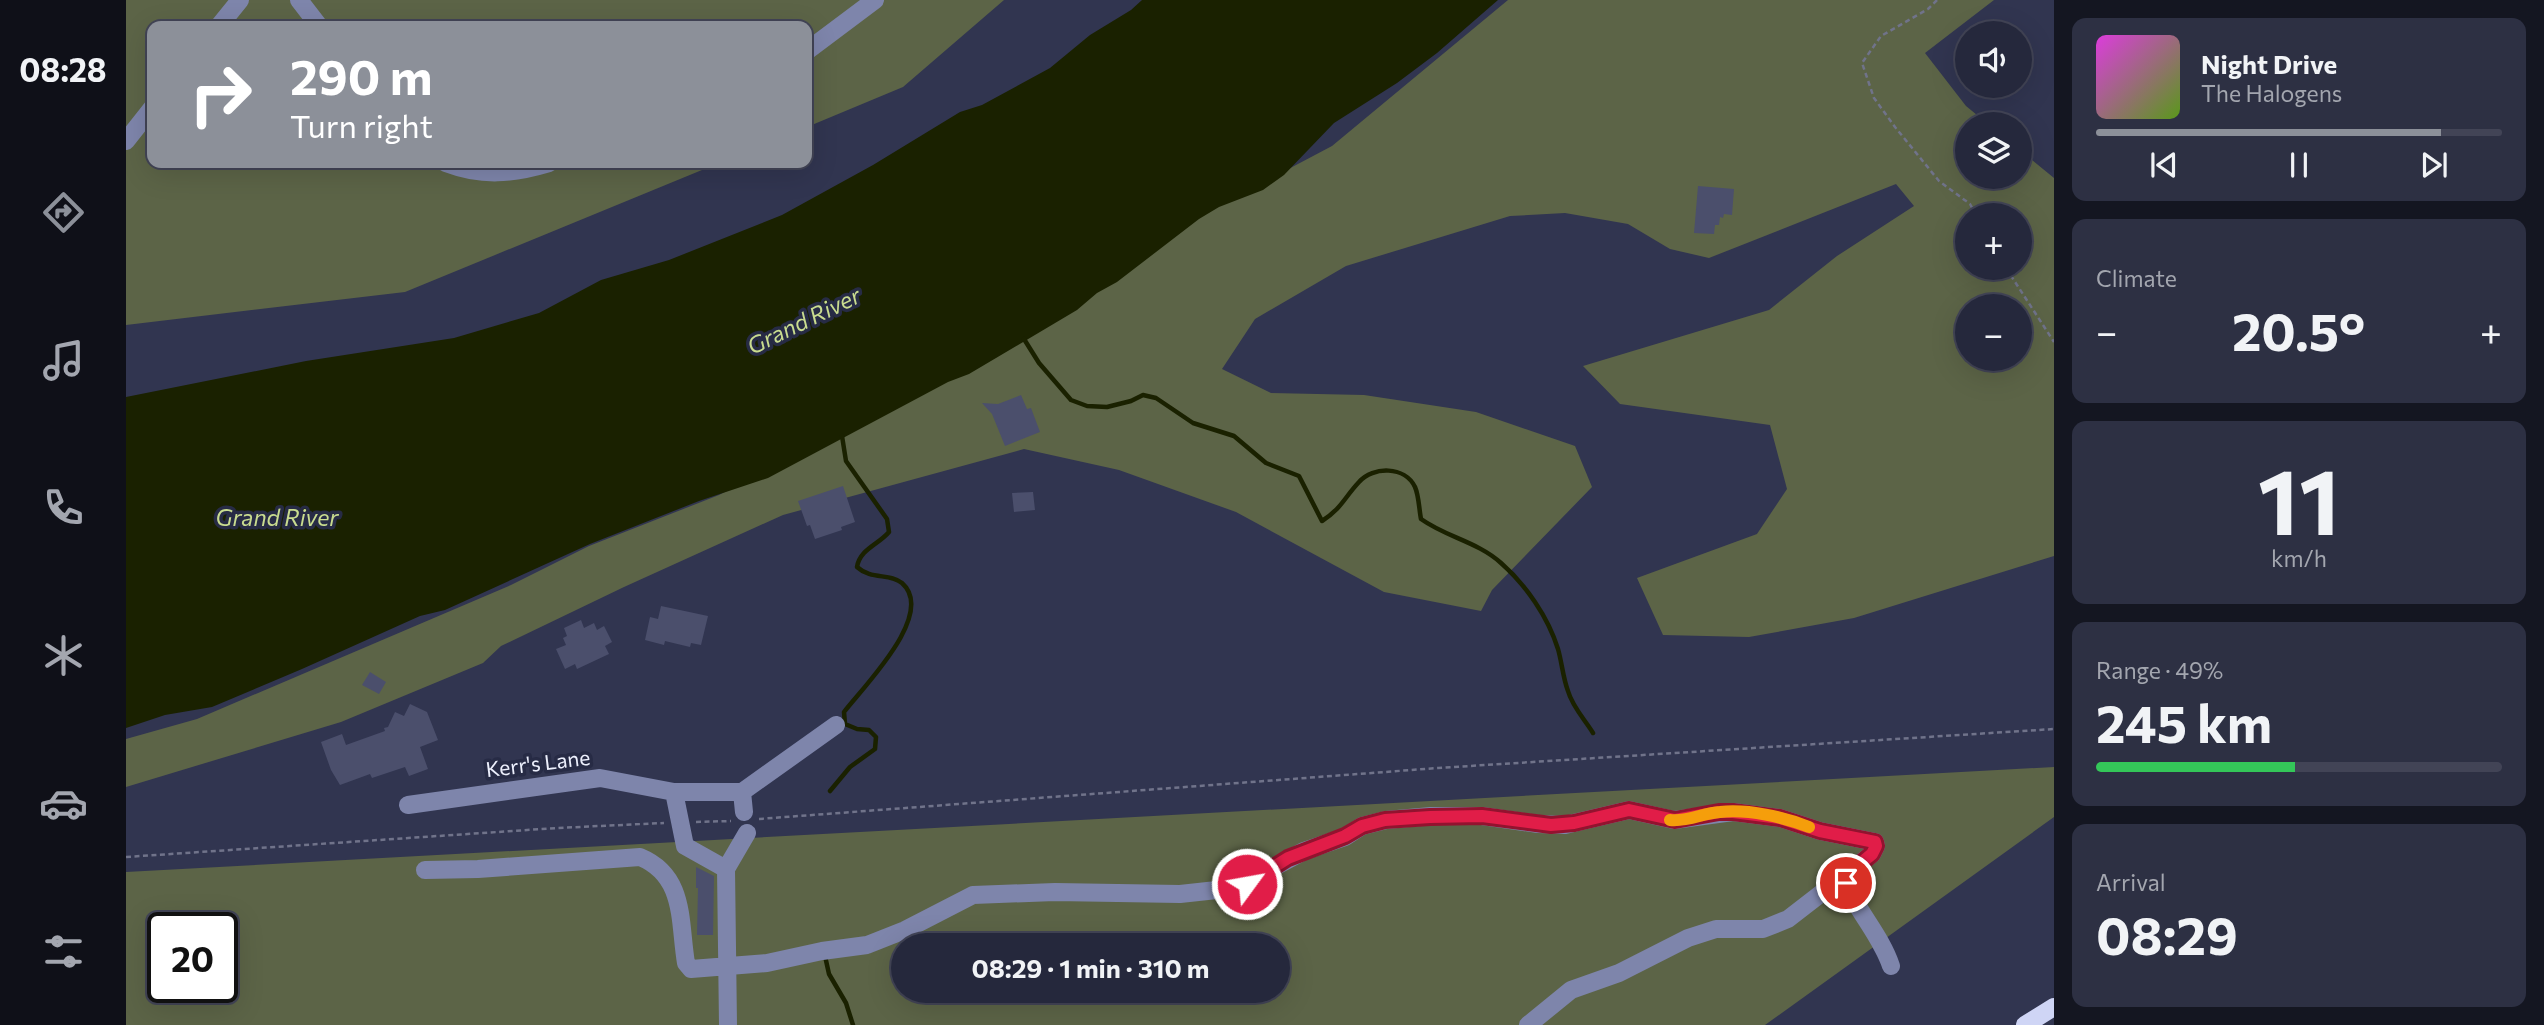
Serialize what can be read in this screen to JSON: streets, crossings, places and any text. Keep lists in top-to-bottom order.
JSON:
{
  "streets": {
    "street": ["Kerr's Lane"]
  },
  "water": ["Grand River"],
  "page": {
    "tabs": "08:28",
    "map_buttons": ["+", "−"],
    "turn": ["290 m", "Turn right"],
    "song": ["Night Drive", "The Halogens"],
    "tile": [
      "Climate",
      ["11", "km/h"],
      ["Range · 49%", "245 km"],
      ["Arrival", "08:29"]
    ],
    "heat": ["−", "20.5°", "+"],
    "limit": "20",
    "trip": "08:29 · 1 min · 310 m"
  }
}
